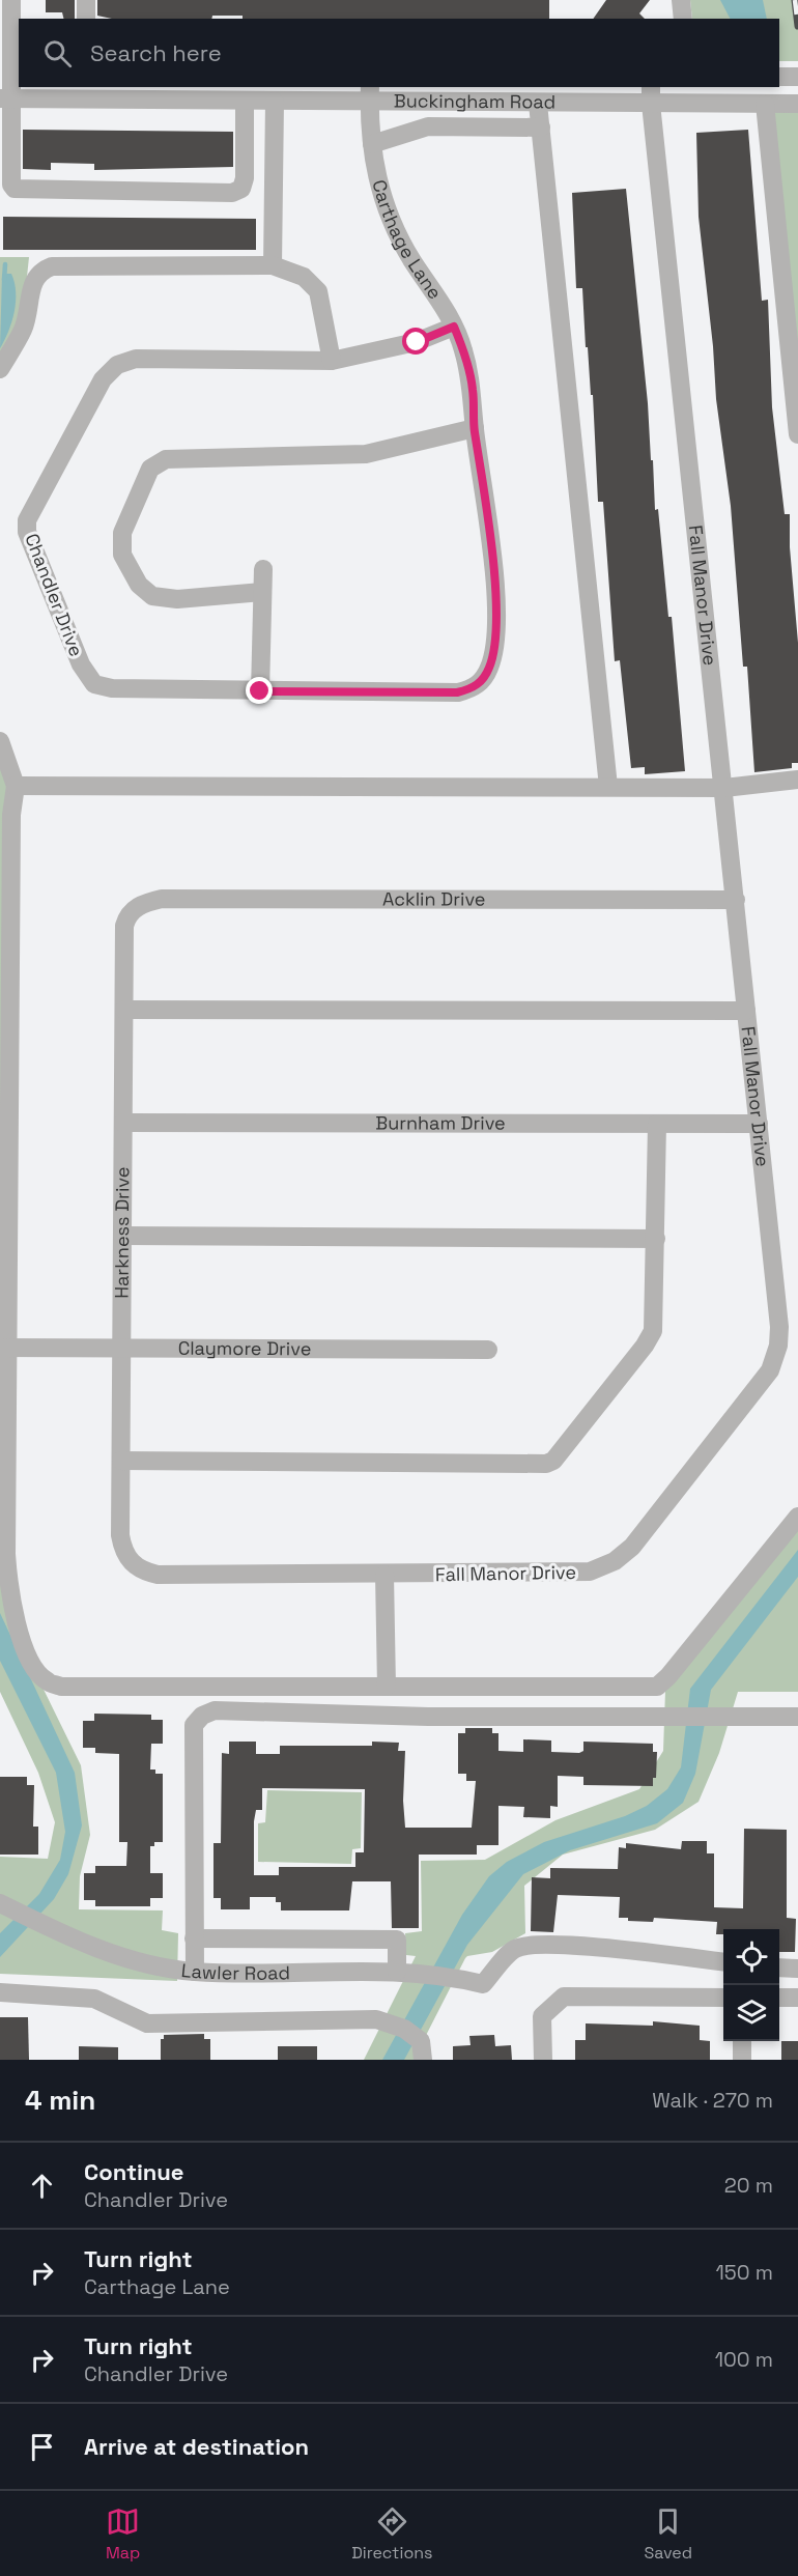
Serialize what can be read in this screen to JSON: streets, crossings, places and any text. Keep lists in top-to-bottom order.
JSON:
{
  "streets": {
    "street": [
      "Buckingham Road",
      "Carthage Lane",
      "Chandler Drive",
      "Fall Manor Drive",
      "Acklin Drive",
      "Burnham Drive",
      "Harkness Drive",
      "Claymore Drive",
      "Lawler Road"
    ]
  },
  "crossings": [
    ["Buckingham Road", "Carthage Lane"],
    ["Buckingham Road", "Fall Manor Drive"],
    ["Carthage Lane", "Chandler Drive"],
    ["Fall Manor Drive", "Acklin Drive"],
    ["Fall Manor Drive", "Burnham Drive"],
    ["Fall Manor Drive", "Harkness Drive"],
    ["Acklin Drive", "Harkness Drive"],
    ["Burnham Drive", "Harkness Drive"],
    ["Harkness Drive", "Claymore Drive"]
  ],
  "page": {
    "search": "Search here",
    "heading": ["4 min", "Walk · 270 m"],
    "list": [
      ["Continue", "Chandler Drive", "20 m"],
      ["Turn right", "Carthage Lane", "150 m"],
      ["Turn right", "Chandler Drive", "100 m"],
      "Arrive at destination"
    ],
    "nav": ["Map", "Directions", "Saved"]
  }
}
